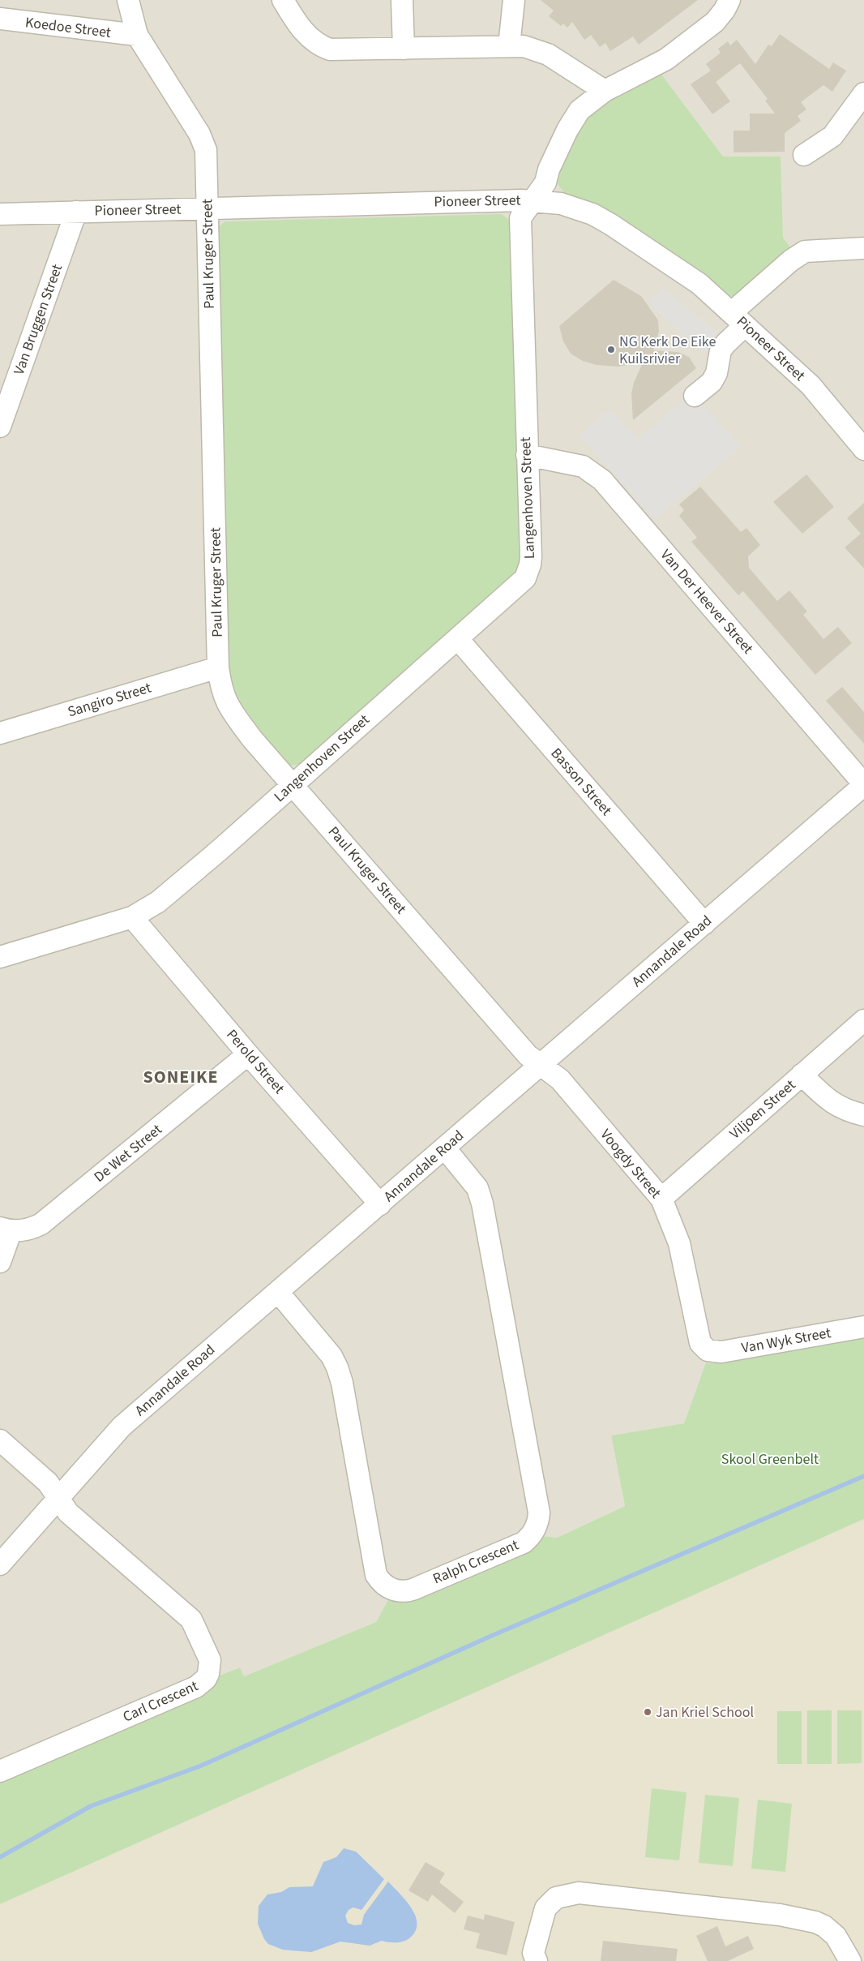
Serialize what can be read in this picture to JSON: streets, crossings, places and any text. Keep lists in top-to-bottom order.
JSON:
{
  "streets": {
    "street": [
      "Koedoe Street",
      "Pioneer Street",
      "Paul Kruger Street",
      "Van Bruggen Street",
      "Langenhoven Street",
      "Van Der Heever Street",
      "Sangiro Street",
      "Basson Street",
      "Annandale Road",
      "Perold Street",
      "Viljoen Street",
      "De Wet Street",
      "Voogdy Street",
      "Van Wyk Street",
      "Ralph Crescent",
      "Carl Crescent"
    ]
  },
  "crossings": [
    ["Koedoe Street", "Paul Kruger Street"],
    ["Pioneer Street", "Paul Kruger Street"],
    ["Pioneer Street", "Van Bruggen Street"],
    ["Pioneer Street", "Langenhoven Street"],
    ["Paul Kruger Street", "Langenhoven Street"],
    ["Paul Kruger Street", "Sangiro Street"],
    ["Paul Kruger Street", "Annandale Road"],
    ["Paul Kruger Street", "Voogdy Street"],
    ["Langenhoven Street", "Van Der Heever Street"],
    ["Langenhoven Street", "Basson Street"],
    ["Langenhoven Street", "Perold Street"],
    ["Van Der Heever Street", "Annandale Road"],
    ["Basson Street", "Annandale Road"],
    ["Annandale Road", "Perold Street"],
    ["Annandale Road", "Voogdy Street"],
    ["Annandale Road", "Ralph Crescent"],
    ["Annandale Road", "Carl Crescent"],
    ["Perold Street", "De Wet Street"],
    ["Viljoen Street", "Voogdy Street"],
    ["Voogdy Street", "Van Wyk Street"]
  ],
  "districts": ["SONEIKE"],
  "parks": ["Skool Greenbelt"],
  "places": ["NG Kerk De Eike Kuilsrivier", "Jan Kriel School"]
}
